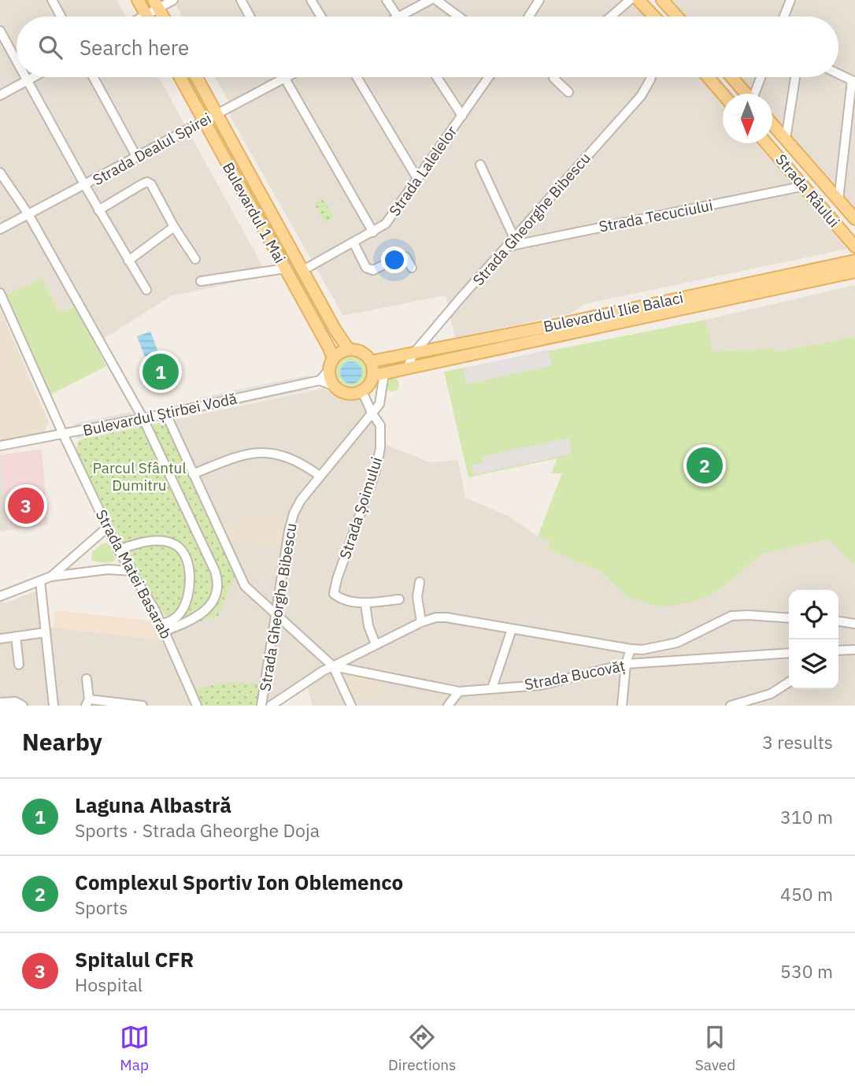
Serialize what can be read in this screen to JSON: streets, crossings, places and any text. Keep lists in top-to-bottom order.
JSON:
{
  "streets": {
    "main road": ["Strada Râului", "Bulevardul 1 Mai", "Bulevardul Ilie Balaci"],
    "street": [
      "Strada Dealul Spirei",
      "Strada Lalelelor",
      "Strada Tecuciului",
      "Strada Gheorghe Bibescu",
      "Bulevardul Știrbei Vodă",
      "Strada Șoimului",
      "Strada Matei Basarab",
      "Strada Bucovăț"
    ]
  },
  "crossings": [
    ["Strada Dealul Spirei", "Bulevardul 1 Mai"],
    ["Strada Lalelelor", "Bulevardul 1 Mai"],
    ["Strada Râului", "Strada Tecuciului"],
    ["Bulevardul 1 Mai", "Strada Gheorghe Bibescu"],
    ["Bulevardul 1 Mai", "Bulevardul Ilie Balaci"],
    ["Bulevardul 1 Mai", "Strada Șoimului"],
    ["Strada Tecuciului", "Strada Gheorghe Bibescu"],
    ["Strada Gheorghe Bibescu", "Bulevardul Ilie Balaci"],
    ["Strada Gheorghe Bibescu", "Strada Șoimului"],
    ["Bulevardul Ilie Balaci", "Strada Șoimului"],
    ["Bulevardul Știrbei Vodă", "Strada Matei Basarab"]
  ],
  "parks": ["Parcul Sfântul Dumitru"],
  "north": "bottom",
  "page": {
    "search": "Search here",
    "pins": ["1", "2", "3"],
    "heading": ["Nearby", "3 results"],
    "list": [
      {
        "mark": "1",
        "name": "Laguna Albastră",
        "note": "Sports · Strada Gheorghe Doja",
        "value": "310 m"
      },
      {
        "mark": "2",
        "name": "Complexul Sportiv Ion Oblemenco",
        "note": "Sports",
        "value": "450 m"
      },
      {
        "mark": "3",
        "name": "Spitalul CFR",
        "note": "Hospital",
        "value": "530 m"
      }
    ],
    "nav": ["Map", "Directions", "Saved"]
  }
}
